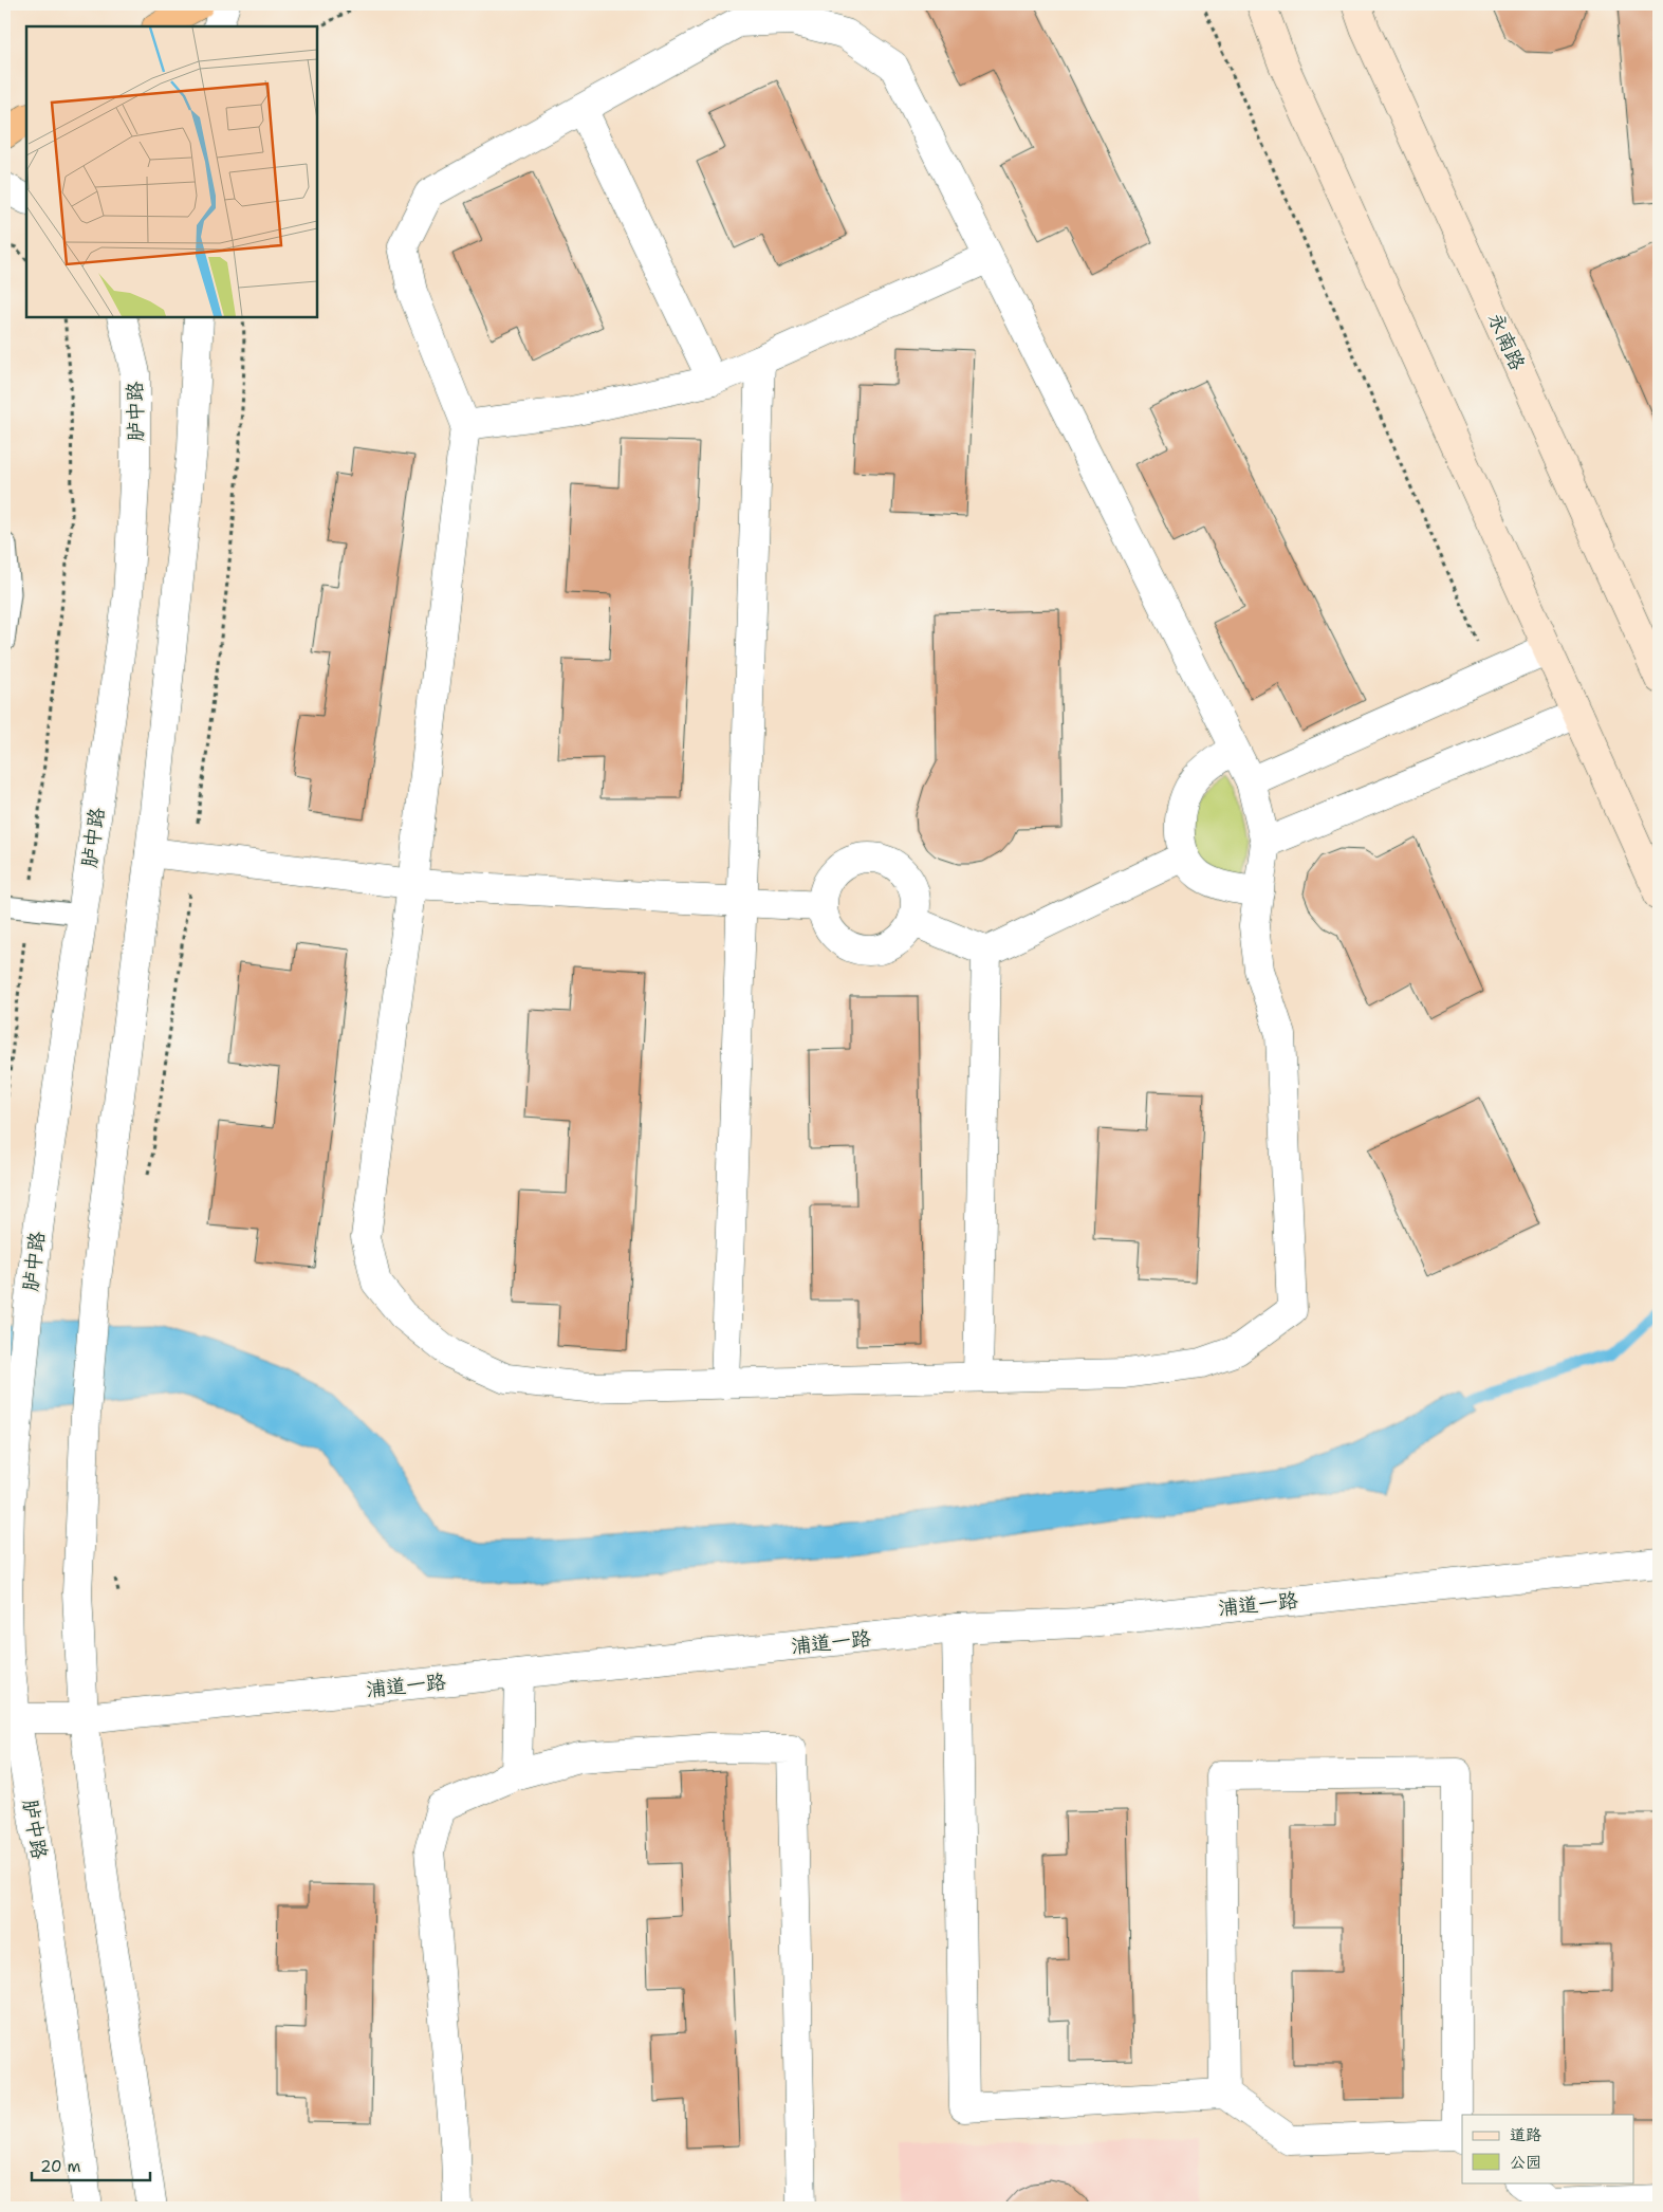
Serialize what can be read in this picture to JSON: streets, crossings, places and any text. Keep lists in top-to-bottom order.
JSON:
{
  "streets": {
    "main road": ["永南路"],
    "street": ["胪中路", "浦道一路"]
  },
  "crossings": [
    ["胪中路", "浦道一路"]
  ],
  "legend": ["道路", "公园"],
  "scale_bar": "20 m"
}
